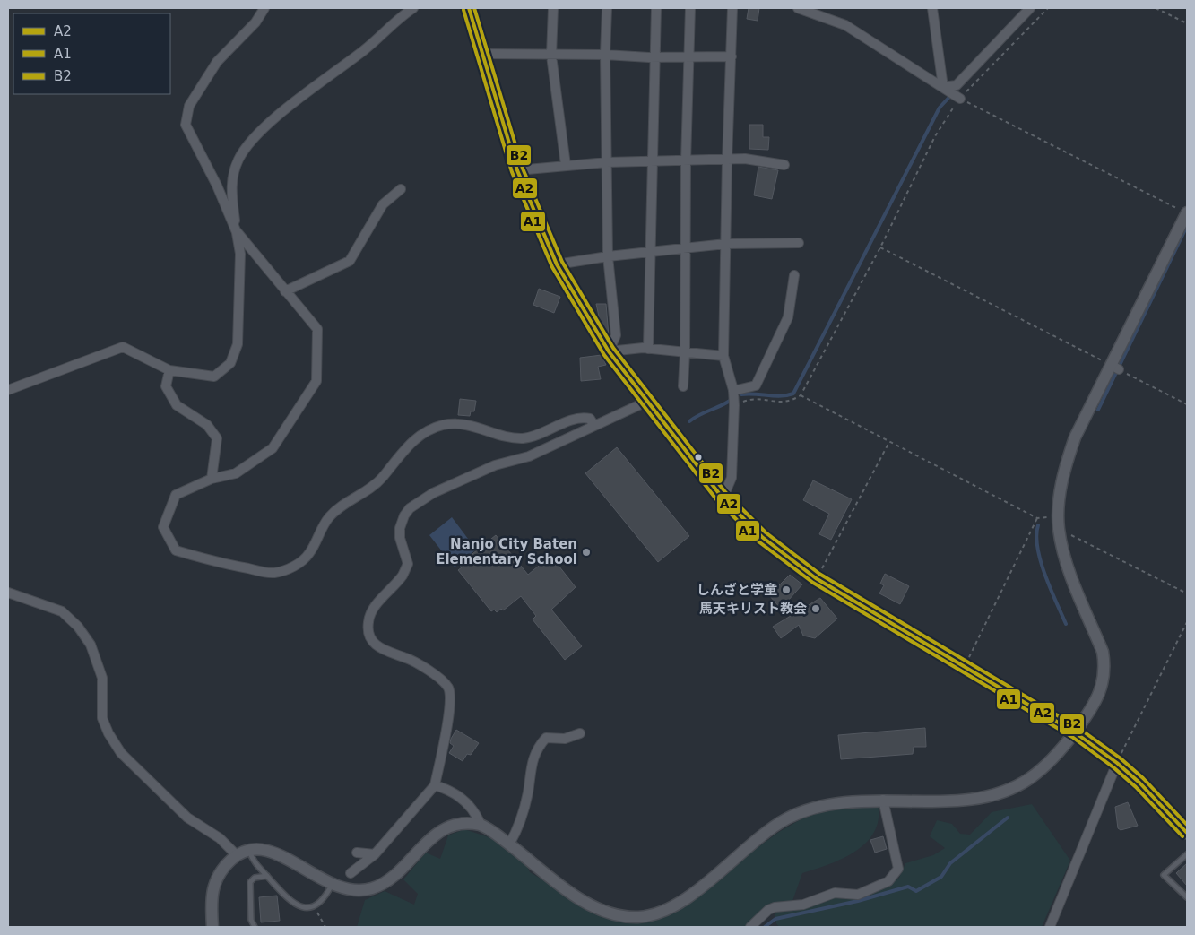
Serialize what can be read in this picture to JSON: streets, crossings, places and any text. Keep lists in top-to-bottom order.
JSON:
{
  "places": ["Nanjo City Baten Elementary School", "しんざと学童", "馬天キリスト教会"],
  "lines": ["transit line A2", "transit line B2", "transit line A1"],
  "legend": ["A2", "A1", "B2"]
}
